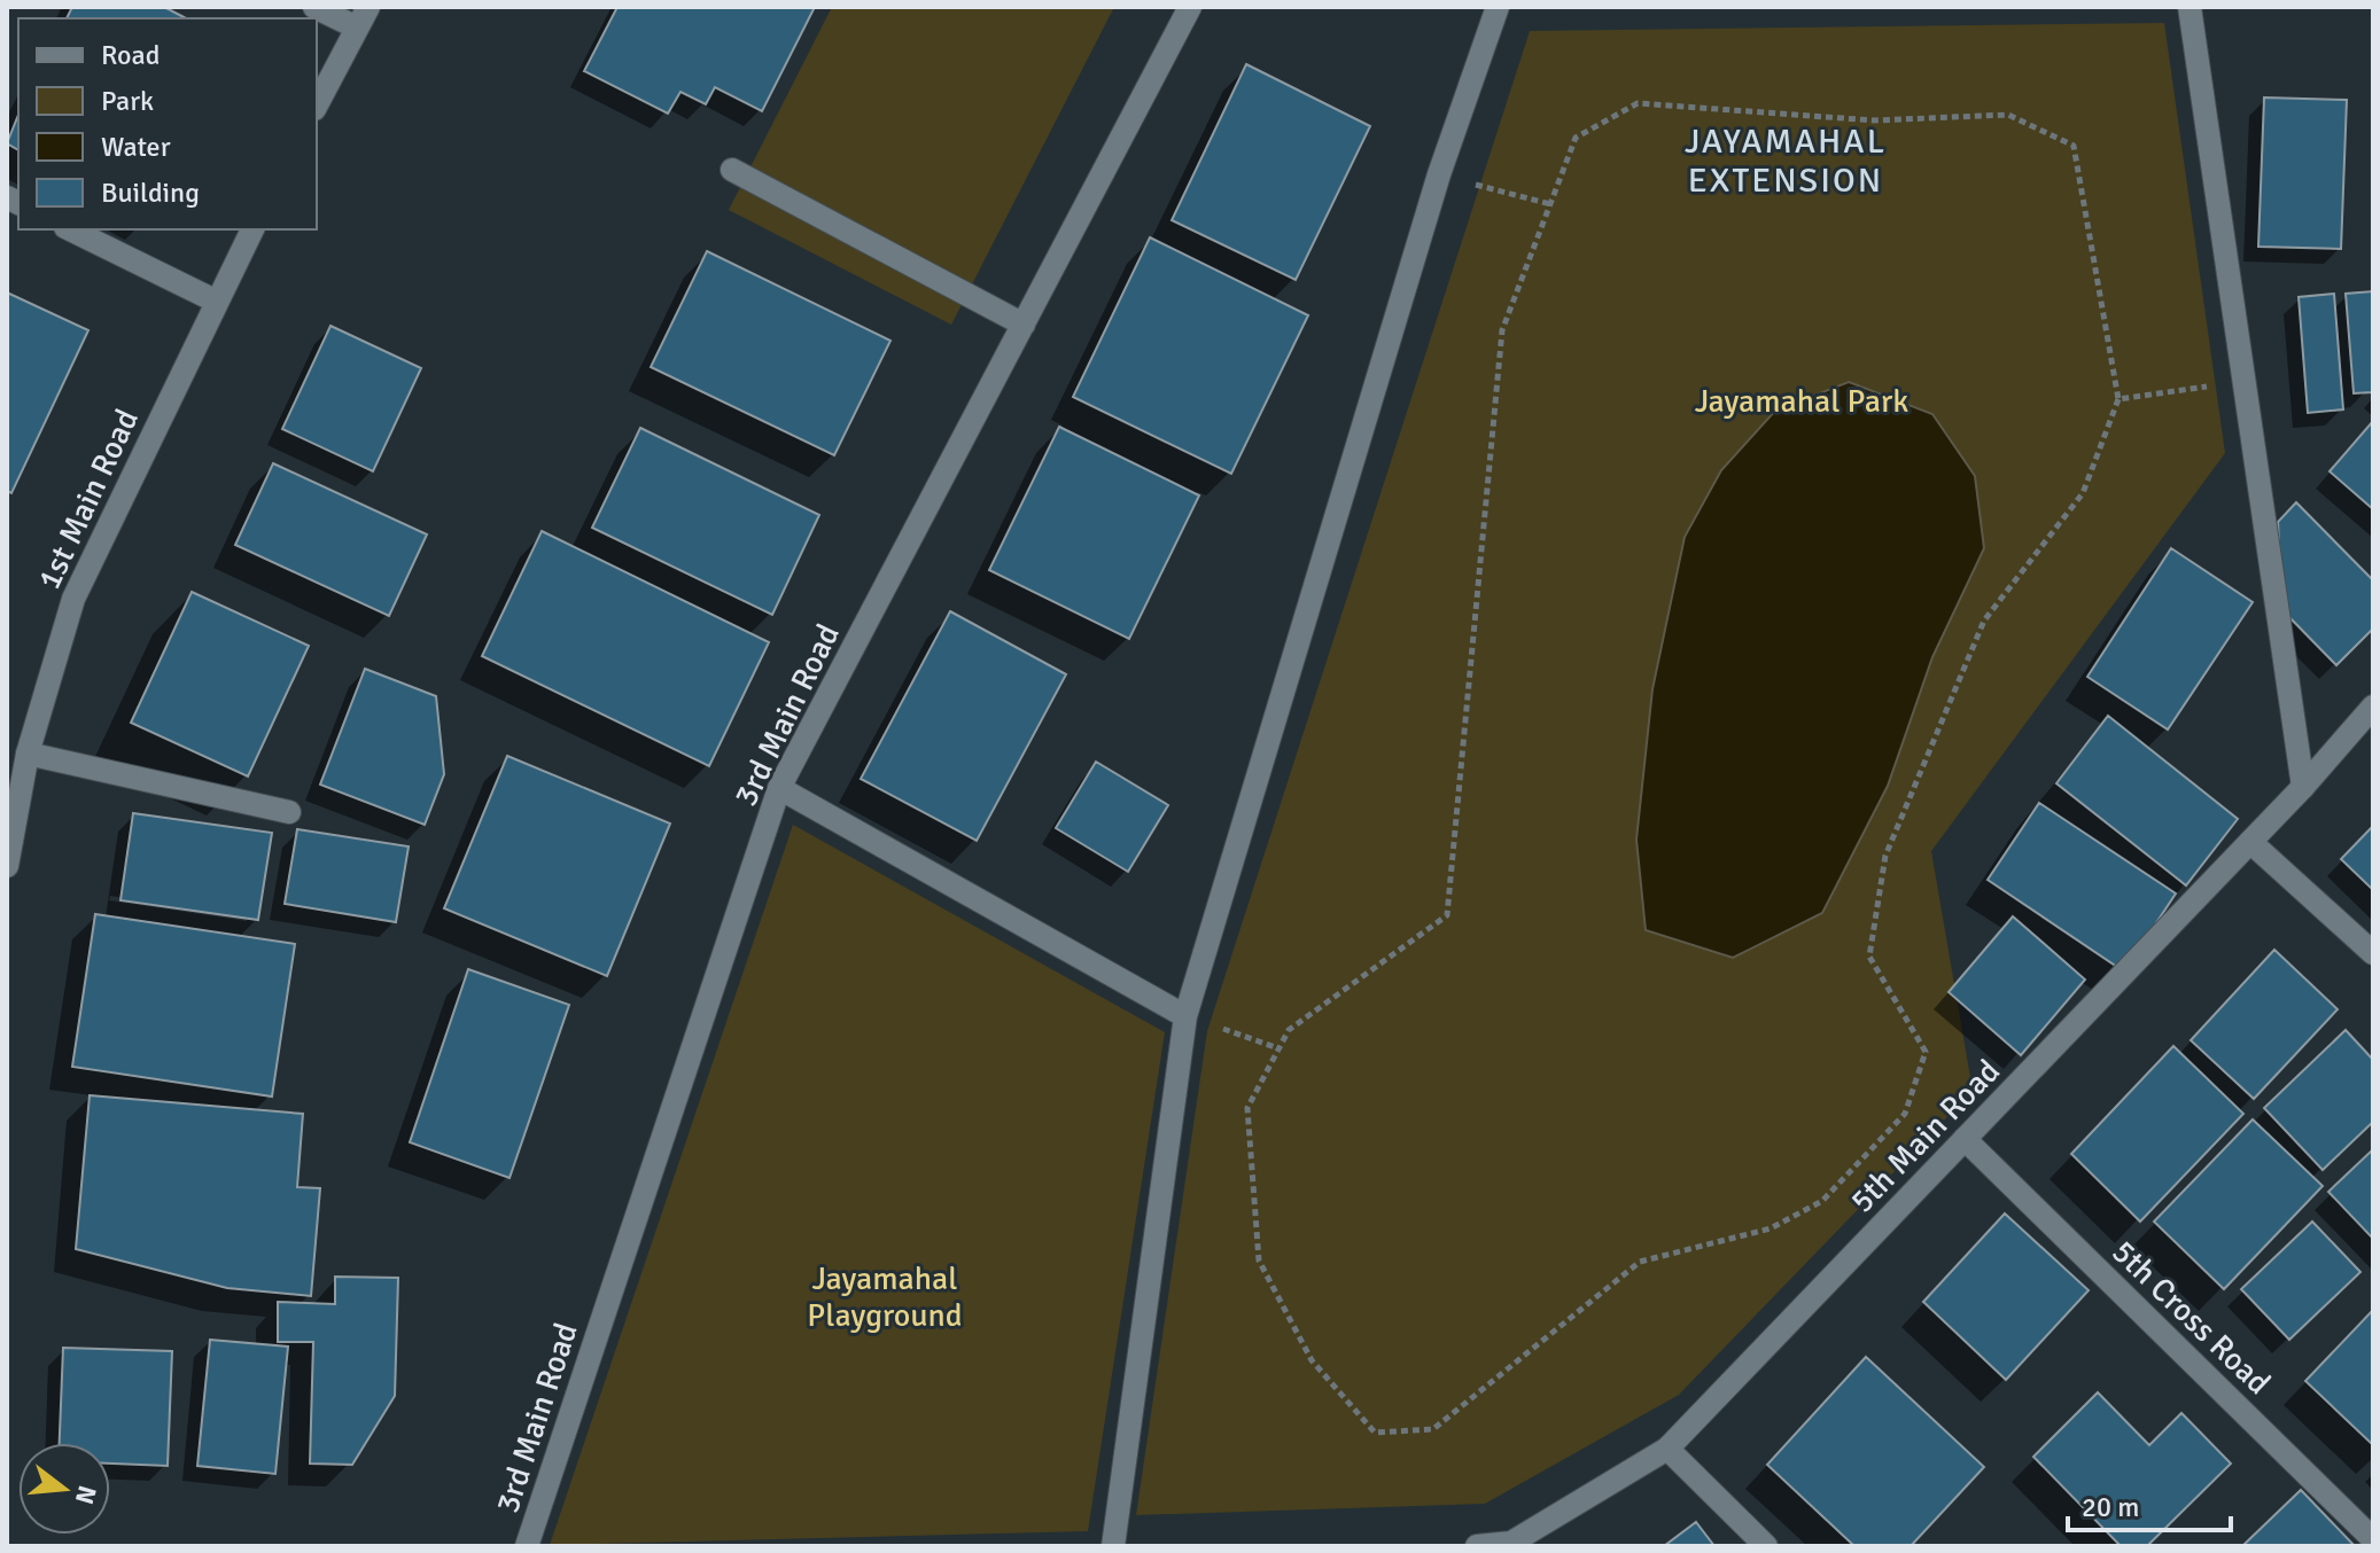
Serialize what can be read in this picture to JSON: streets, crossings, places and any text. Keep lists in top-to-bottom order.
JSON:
{
  "streets": {
    "street": [
      "1st Main Road",
      "3rd Main Road",
      "5th Main Road",
      "5th Cross Road"
    ]
  },
  "crossings": [
    ["5th Main Road", "5th Cross Road"]
  ],
  "districts": ["JAYAMAHAL EXTENSION"],
  "parks": ["Jayamahal Park", "Jayamahal Playground"],
  "legend": [
    "Road",
    "Park",
    "Water",
    "Building"
  ],
  "scale_bar": "20 m",
  "north": "right"
}
